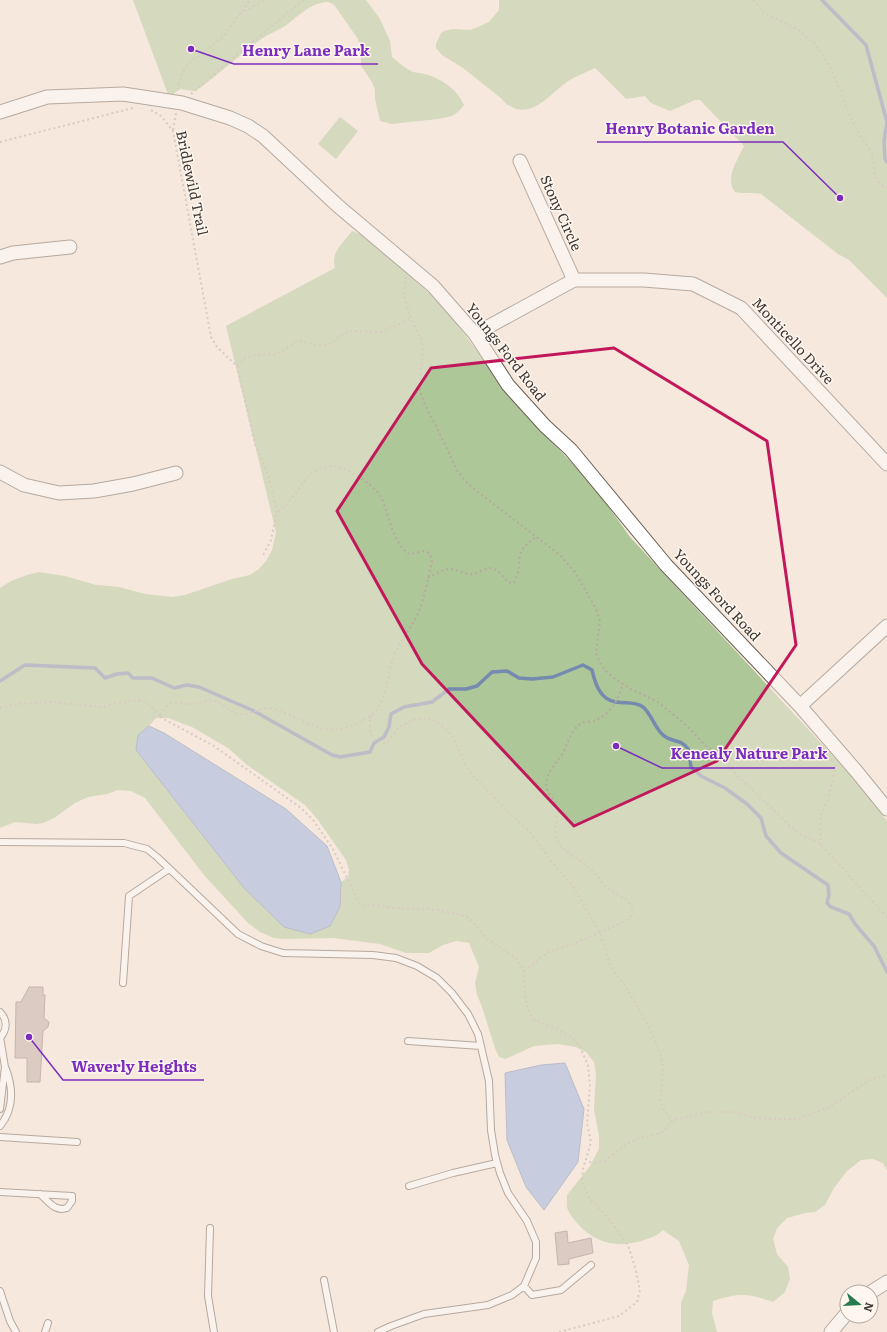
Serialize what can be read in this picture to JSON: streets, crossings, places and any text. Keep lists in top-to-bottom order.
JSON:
{
  "streets": {
    "street": ["Stony Circle", "Monticello Drive", "Youngs Ford Road"],
    "path": ["Bridlewild Trail"]
  },
  "crossings": [
    ["Stony Circle", "Monticello Drive"],
    ["Monticello Drive", "Youngs Ford Road"]
  ],
  "places": [
    "Henry Lane Park",
    "Henry Botanic Garden",
    "Kenealy Nature Park",
    "Waverly Heights"
  ],
  "north": "right"
}
